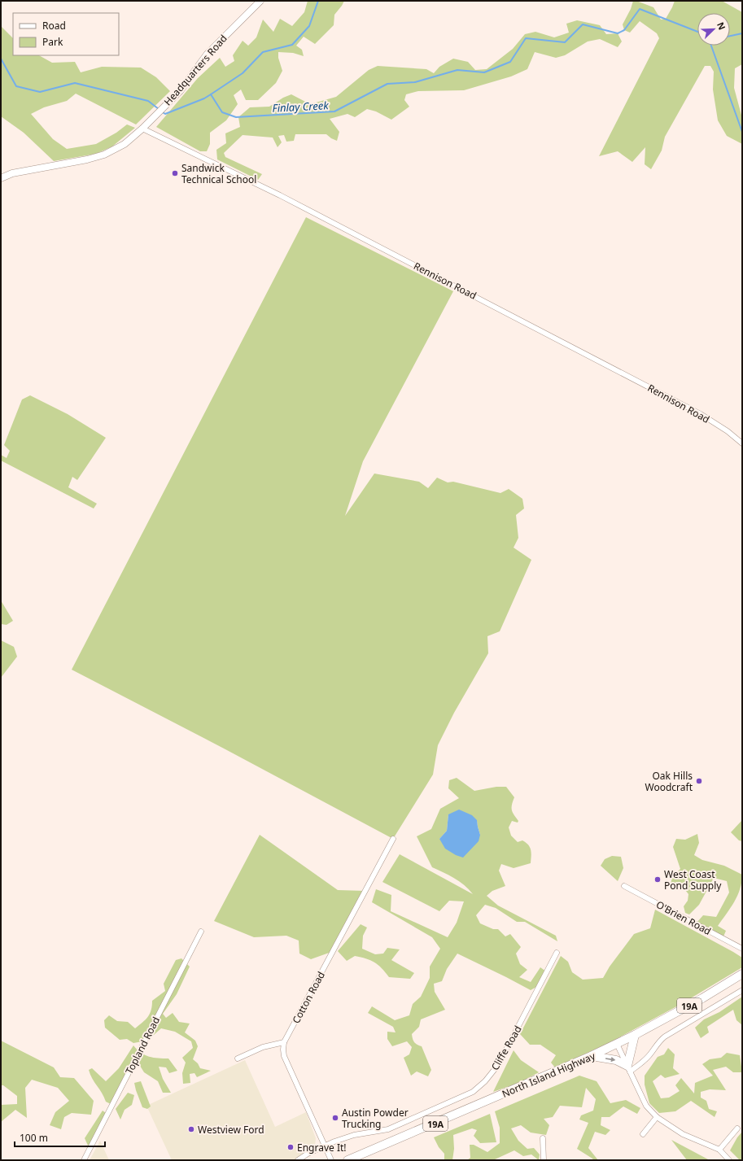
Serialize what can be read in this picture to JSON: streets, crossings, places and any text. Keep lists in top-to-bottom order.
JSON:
{
  "streets": {
    "main road": ["19A", "North Island Highway"],
    "street": [
      "Headquarters Road",
      "Rennison Road",
      "O'Brien Road",
      "Cotton Road",
      "Topland Road",
      "Cliffe Road"
    ]
  },
  "crossings": [
    ["Headquarters Road", "Rennison Road"]
  ],
  "water": ["Finlay Creek"],
  "places": [
    "Sandwick Technical School",
    "Oak Hills Woodcraft",
    "West Coast Pond Supply",
    "Austin Powder Trucking",
    "Westview Ford",
    "Engrave It!"
  ],
  "legend": ["Road", "Park"],
  "scale_bar": "100 m",
  "north": "top right"
}
